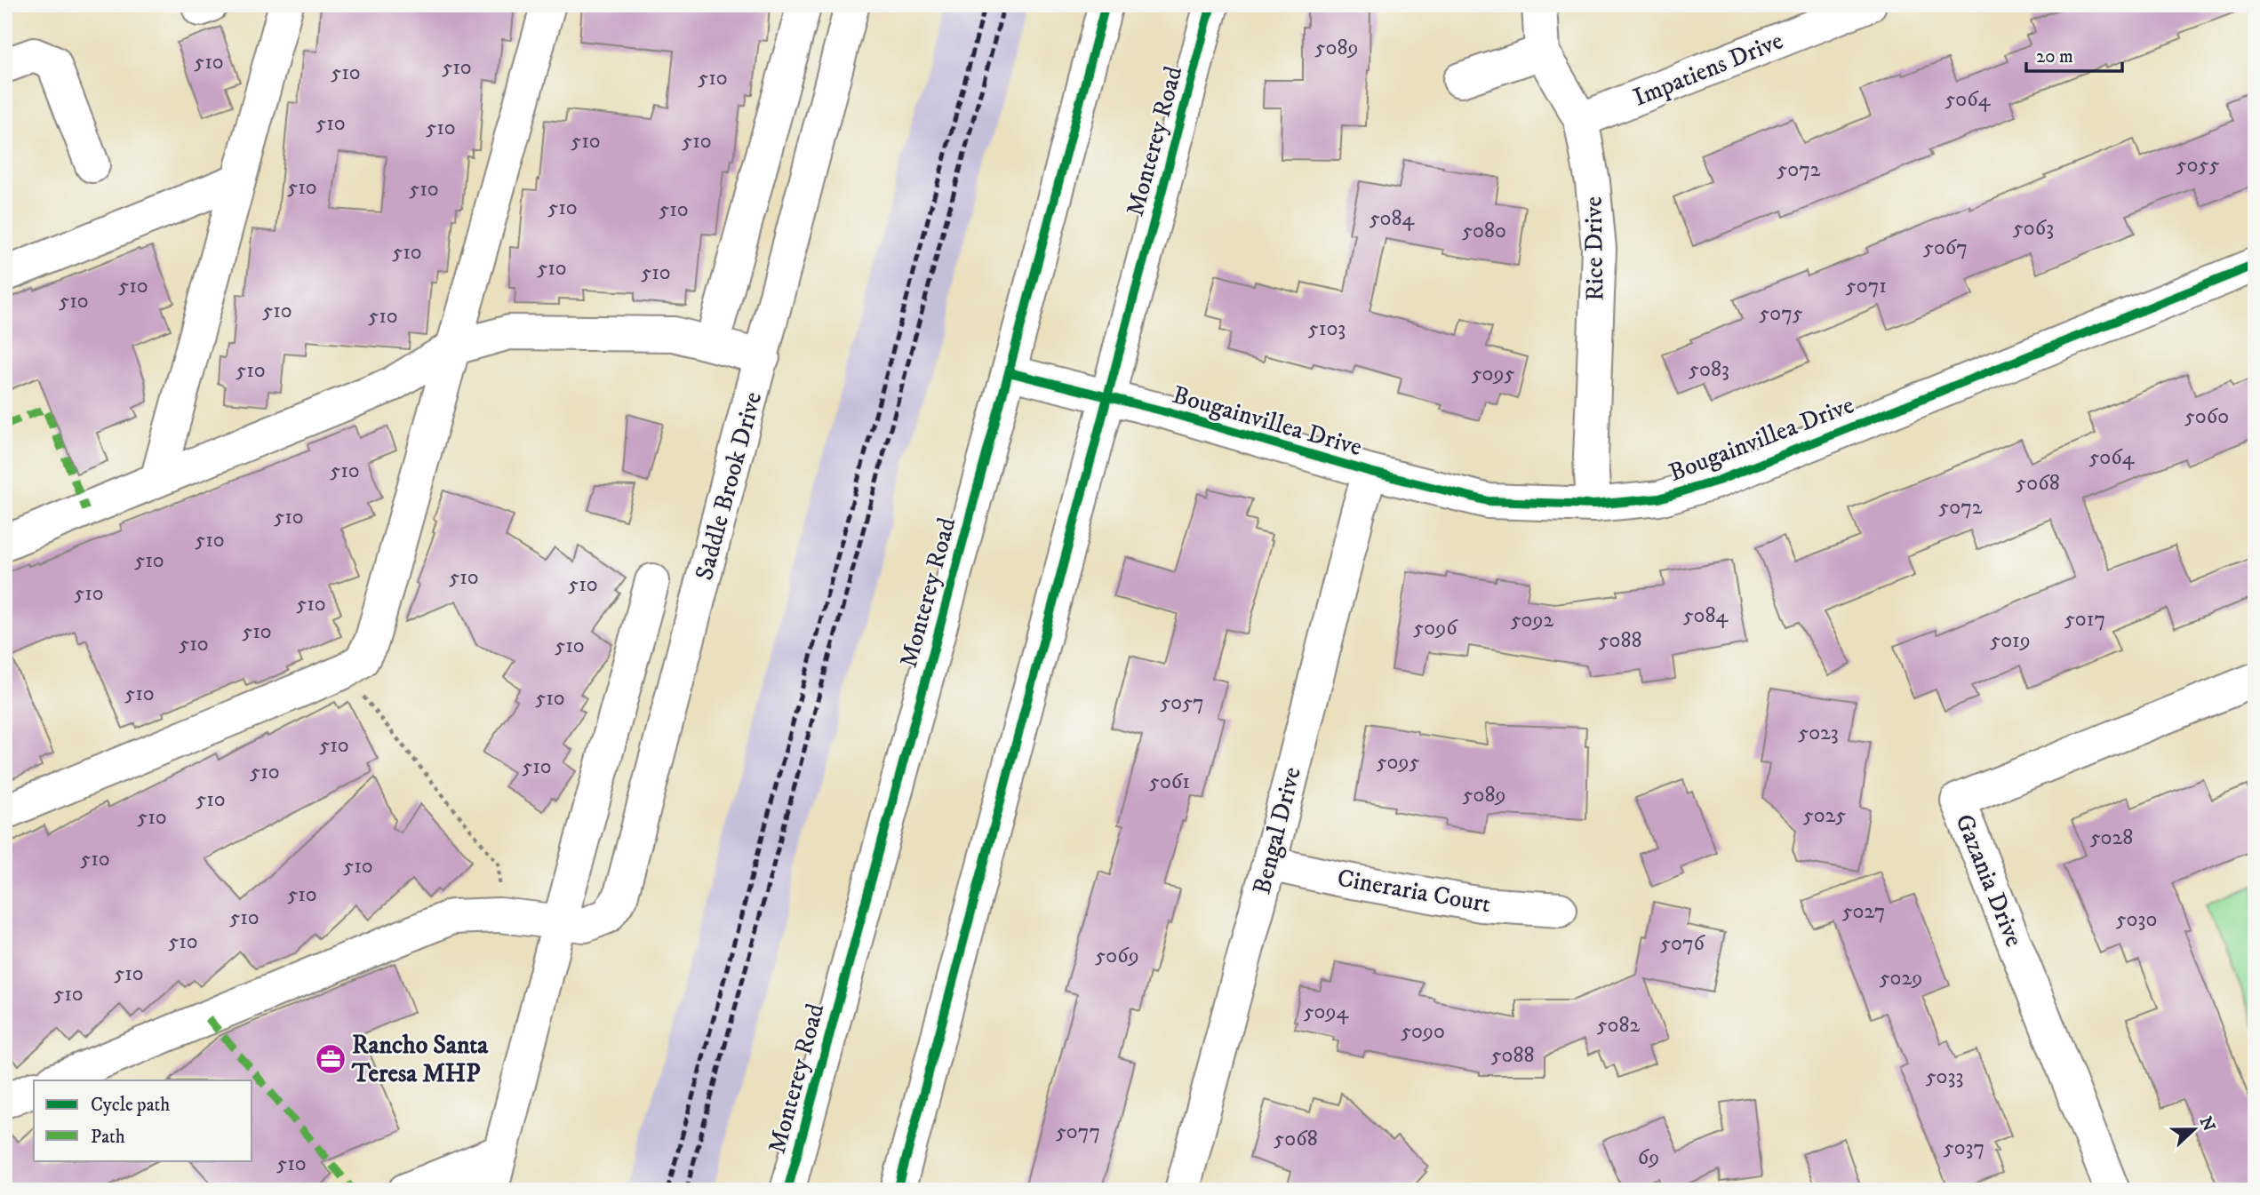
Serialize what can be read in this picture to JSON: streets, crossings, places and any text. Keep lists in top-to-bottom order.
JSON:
{
  "streets": {
    "street": [
      "Impatiens Drive",
      "Monterey Road",
      "Rice Drive",
      "Bougainvillea Drive",
      "Saddle Brook Drive",
      "Bengal Drive",
      "Gazania Drive",
      "Cineraria Court"
    ]
  },
  "crossings": [
    ["Impatiens Drive", "Rice Drive"],
    ["Monterey Road", "Bougainvillea Drive"],
    ["Rice Drive", "Bougainvillea Drive"],
    ["Bougainvillea Drive", "Bengal Drive"],
    ["Bengal Drive", "Cineraria Court"]
  ],
  "places": {
    "office": ["Rancho Santa Teresa MHP"]
  },
  "house_numbers": [
    "5089",
    "510",
    "510",
    "510",
    "510",
    "5064",
    "510",
    "510",
    "510",
    "510",
    "5055",
    "5072",
    "510",
    "510",
    "510",
    "510",
    "5084",
    "5063",
    "5080",
    "5067",
    "510",
    "510",
    "510",
    "510",
    "5071",
    "510",
    "510",
    "5075",
    "510",
    "5103",
    "5083",
    "510",
    "5095",
    "5060",
    "5064",
    "510",
    "5068",
    "5072",
    "510",
    "510",
    "510",
    "510",
    "510",
    "510",
    "510",
    "5084",
    "5017",
    "5092",
    "5096",
    "510",
    "5088",
    "5019",
    "510",
    "510",
    "510",
    "510",
    "5057",
    "5023",
    "510",
    "5095",
    "510",
    "510",
    "5061",
    "5089",
    "510",
    "5025",
    "510",
    "5028",
    "510",
    "510",
    "510",
    "5027",
    "510",
    "5030",
    "510",
    "5076",
    "5069",
    "510",
    "5029",
    "510",
    "5094",
    "5082",
    "5090",
    "5088",
    "5033",
    "5077",
    "5068",
    "5037",
    "69",
    "510"
  ],
  "legend": ["Cycle path", "Path"],
  "scale_bar": "20 m",
  "north": "right"
}
